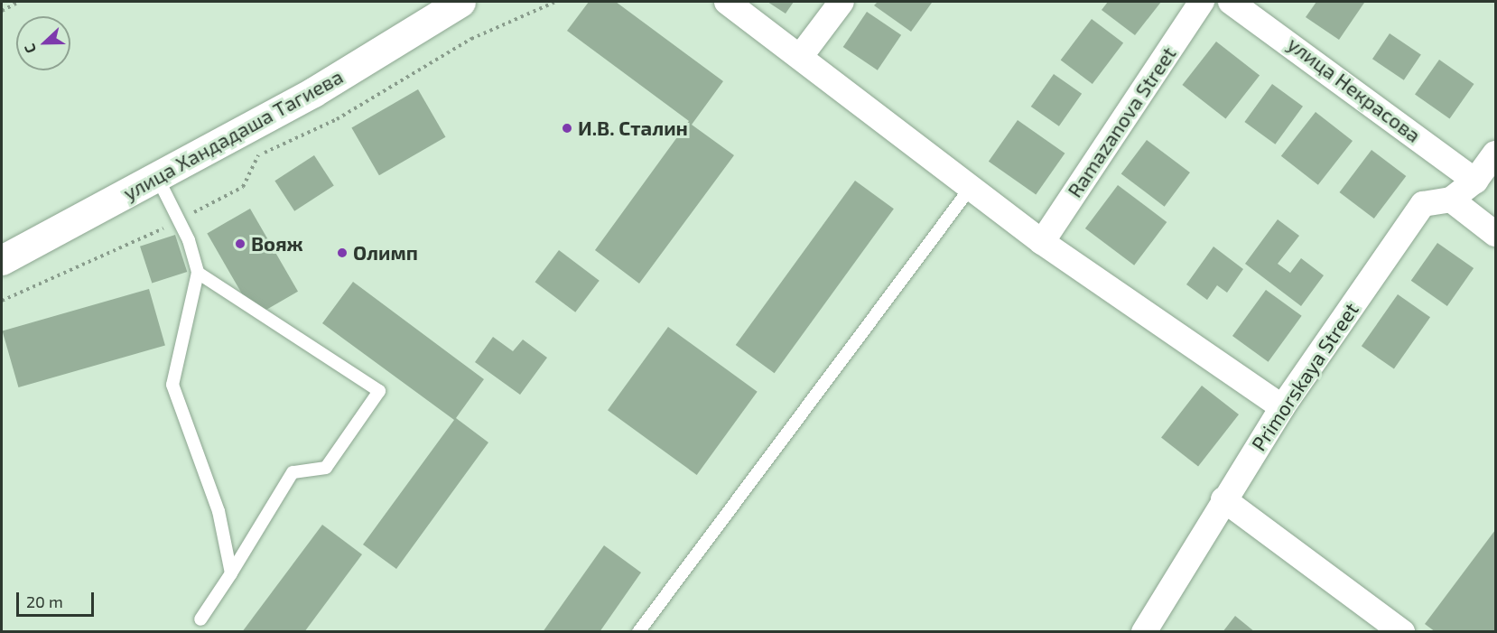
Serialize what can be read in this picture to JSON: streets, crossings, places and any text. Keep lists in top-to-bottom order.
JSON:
{
  "streets": {
    "street": [
      "улица Некрасова",
      "Ramazanova Street",
      "улица Хандадаша Тагиева",
      "Primorskaya Street"
    ]
  },
  "crossings": [
    ["улица Некрасова", "Primorskaya Street"]
  ],
  "places": ["И.В. Сталин", "Вояж", "Олимп"],
  "scale_bar": "20 m",
  "north": "left"
}
